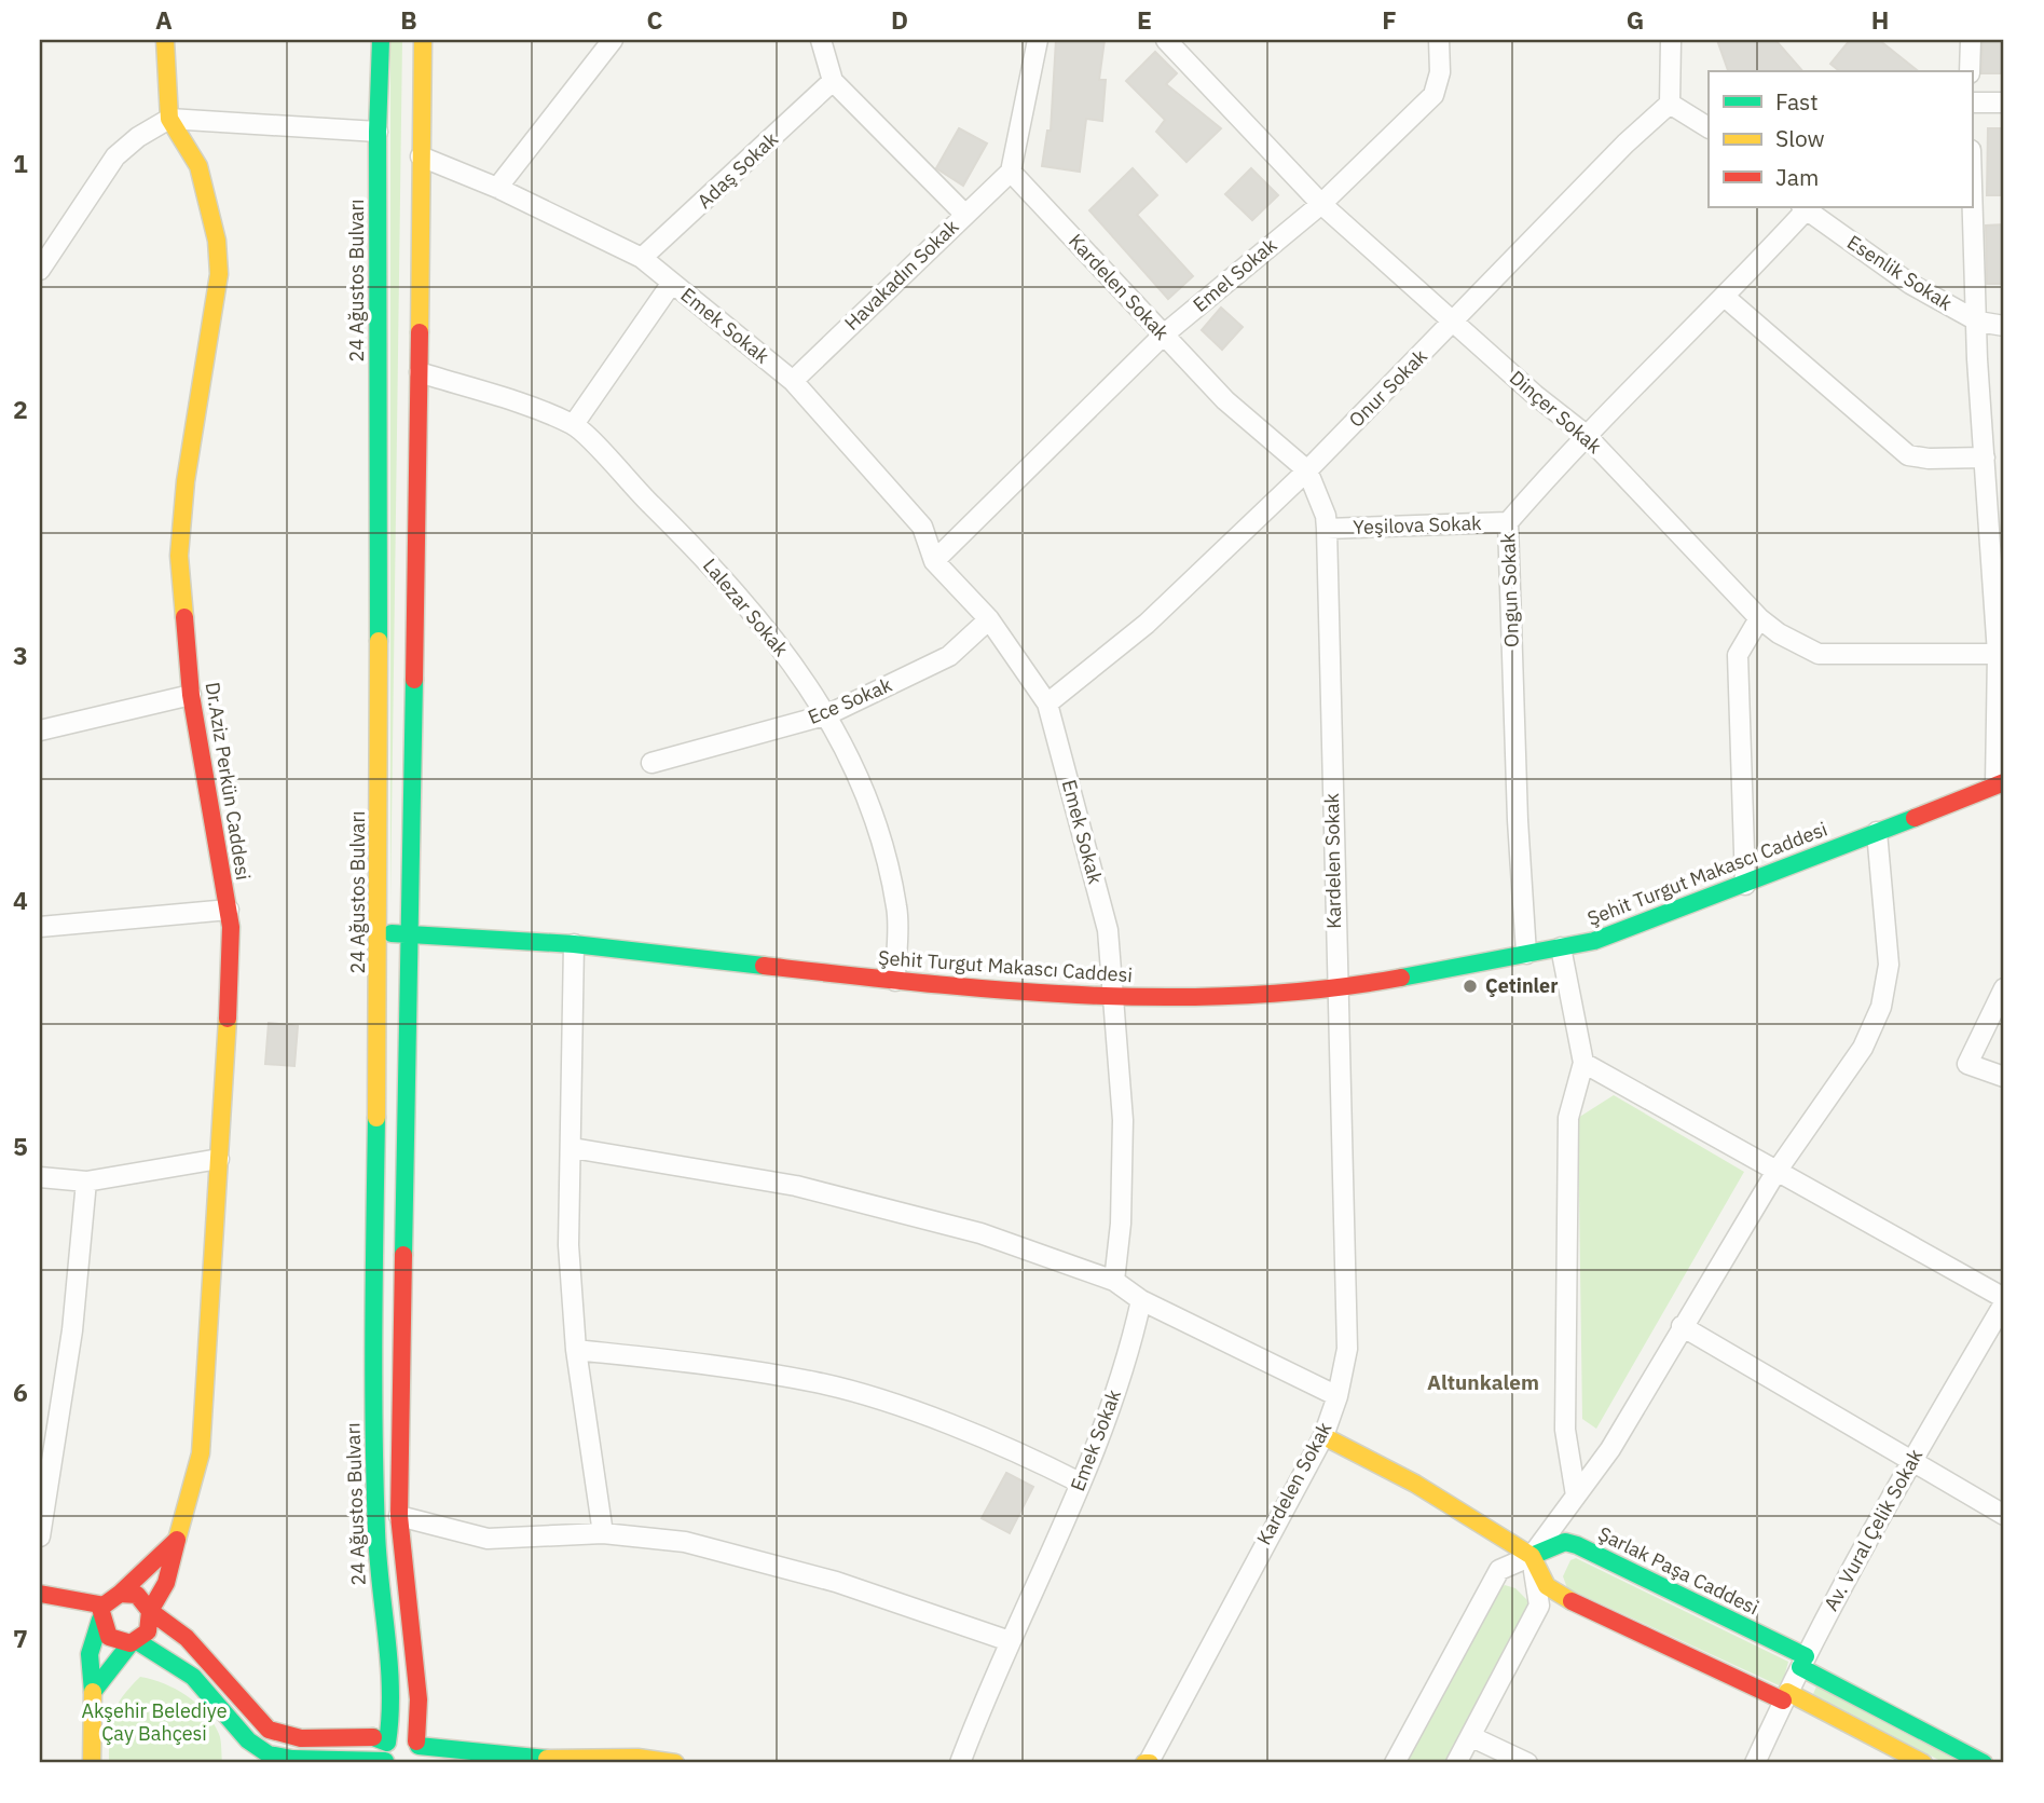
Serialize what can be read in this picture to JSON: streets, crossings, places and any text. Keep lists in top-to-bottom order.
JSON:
{
  "streets": {
    "street": [
      "Adaş Sokak",
      "Esenlik Sokak",
      "Havakadın Sokak",
      "Emel Sokak",
      "24 Ağustos Bulvarı",
      "Kardelen Sokak",
      "Emek Sokak",
      "Onur Sokak",
      "Dinçer Sokak",
      "Yeşilova Sokak",
      "Ongun Sokak",
      "Lalezar Sokak",
      "Ece Sokak",
      "Dr.Aziz Perkün Caddesi",
      "Şehit Turgut Makascı Caddesi",
      "Av. Vural Çelik Sokak",
      "Şarlak Paşa Caddesi"
    ]
  },
  "crossings": [
    ["Adaş Sokak", "Emek Sokak"],
    ["Esenlik Sokak", "Ongun Sokak"],
    ["Havakadın Sokak", "Kardelen Sokak"],
    ["Havakadın Sokak", "Emek Sokak"],
    ["Emel Sokak", "Kardelen Sokak"],
    ["Emel Sokak", "Emek Sokak"],
    ["Emel Sokak", "Dinçer Sokak"],
    ["24 Ağustos Bulvarı", "Şehit Turgut Makascı Caddesi"],
    ["Kardelen Sokak", "Onur Sokak"],
    ["Kardelen Sokak", "Yeşilova Sokak"],
    ["Kardelen Sokak", "Şehit Turgut Makascı Caddesi"],
    ["Emek Sokak", "Onur Sokak"],
    ["Emek Sokak", "Ece Sokak"],
    ["Emek Sokak", "Şehit Turgut Makascı Caddesi"],
    ["Onur Sokak", "Dinçer Sokak"],
    ["Dinçer Sokak", "Ongun Sokak"],
    ["Yeşilova Sokak", "Ongun Sokak"],
    ["Ongun Sokak", "Şehit Turgut Makascı Caddesi"],
    ["Lalezar Sokak", "Ece Sokak"],
    ["Lalezar Sokak", "Şehit Turgut Makascı Caddesi"],
    ["Av. Vural Çelik Sokak", "Şarlak Paşa Caddesi"]
  ],
  "districts": ["Altunkalem"],
  "parks": ["Akşehir Belediye Çay Bahçesi"],
  "places": ["Çetinler"],
  "legend": ["Fast", "Slow", "Jam"],
  "grid": {
    "columns": [
      "A",
      "B",
      "C",
      "D",
      "E",
      "F",
      "G",
      "H"
    ],
    "rows": [
      "1",
      "2",
      "3",
      "4",
      "5",
      "6",
      "7"
    ]
  }
}
